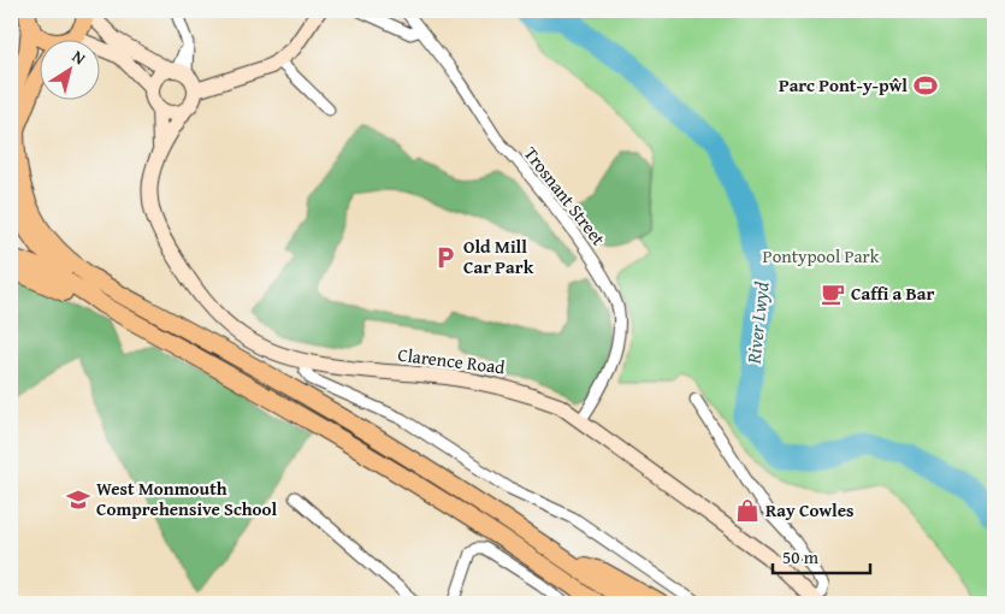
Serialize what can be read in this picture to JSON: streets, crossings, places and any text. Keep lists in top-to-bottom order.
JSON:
{
  "streets": {
    "street": ["Trosnant Street", "Clarence Road"]
  },
  "crossings": [
    ["Trosnant Street", "Clarence Road"]
  ],
  "water": ["River Lwyd"],
  "parks": ["Pontypool Park"],
  "places": {
    "sports": ["Parc Pont-y-pŵl"],
    "parking": ["Old Mill Car Park"],
    "cafe": ["Caffi a Bar"],
    "school or university": ["West Monmouth Comprehensive School"],
    "shop": ["Ray Cowles"]
  },
  "scale_bar": "50 m",
  "north": "top right"
}
